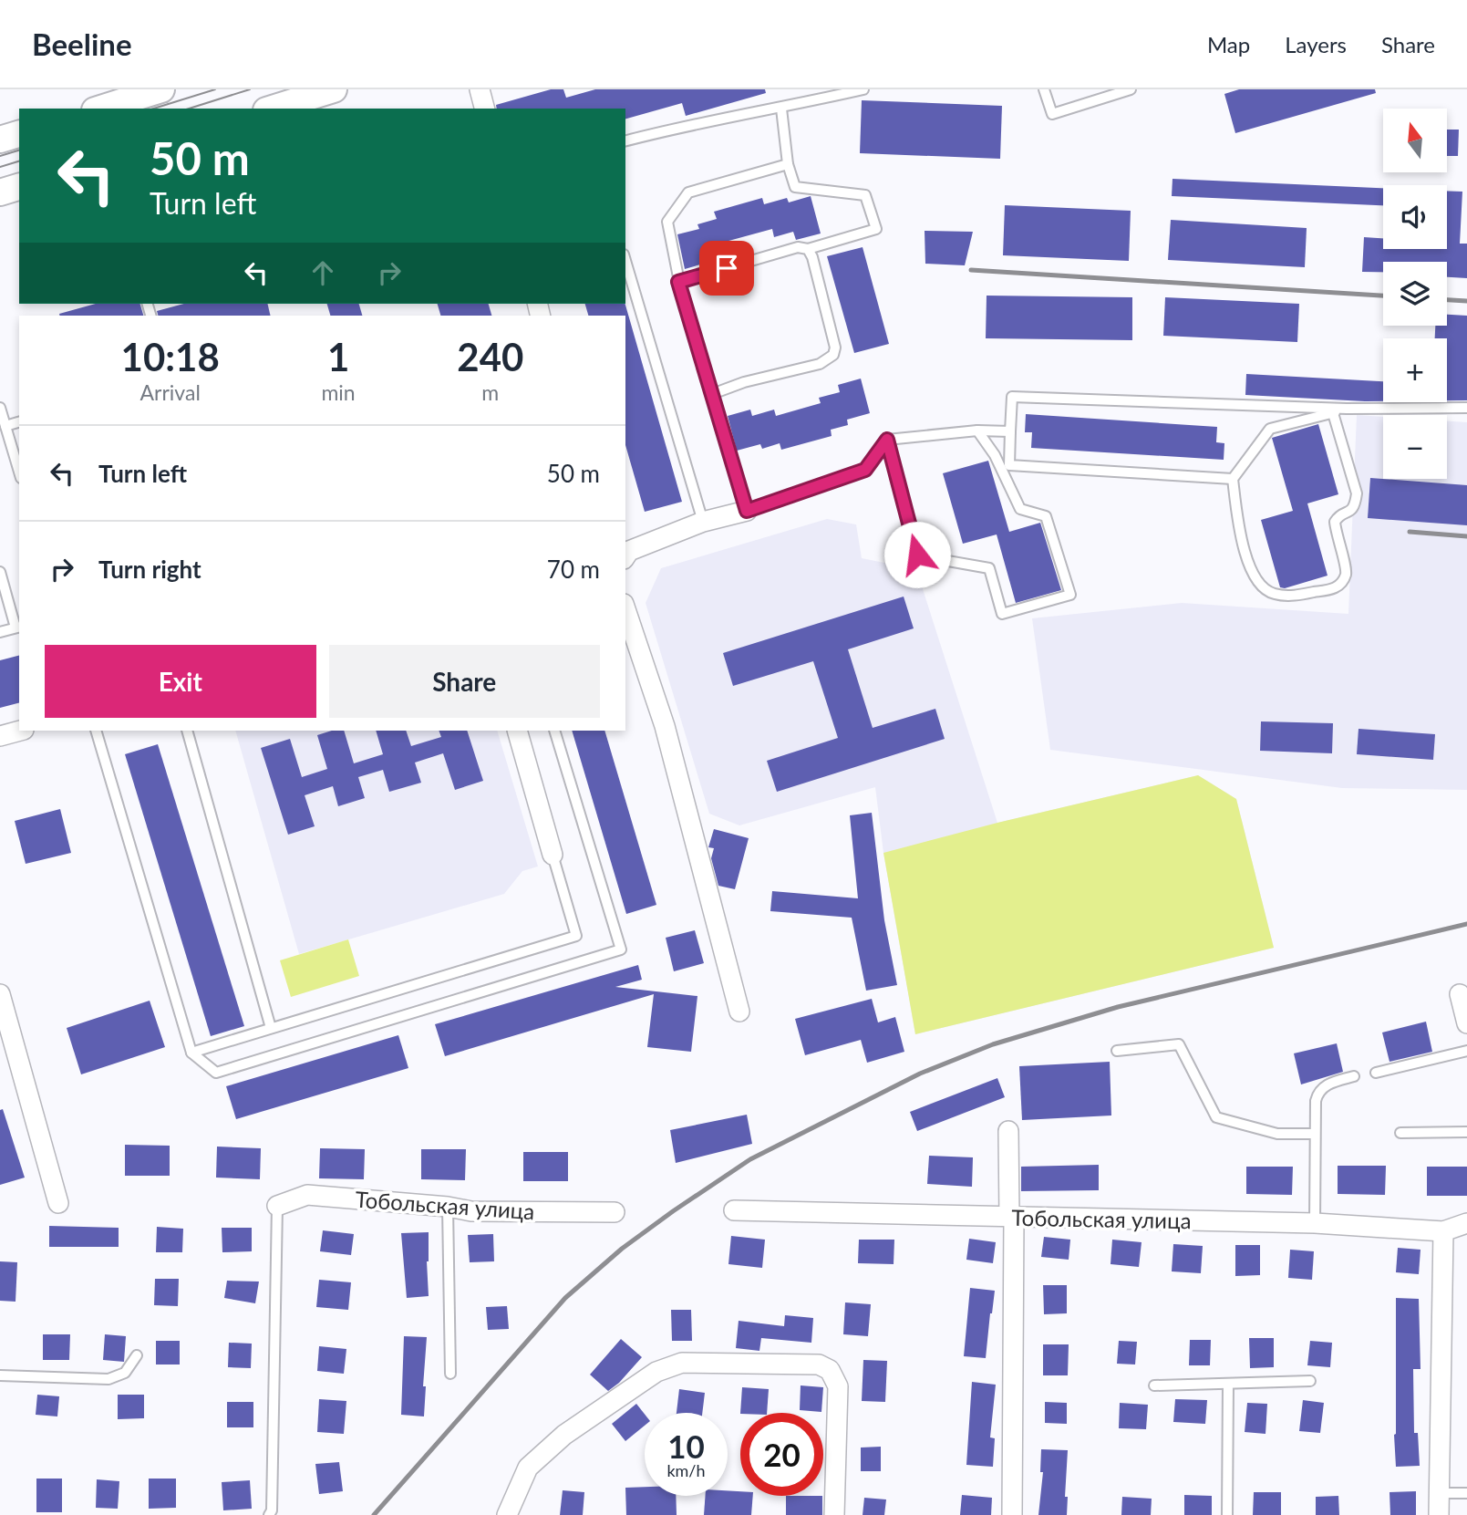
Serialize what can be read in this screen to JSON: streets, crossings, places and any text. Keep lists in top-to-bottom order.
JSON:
{
  "streets": {
    "street": ["Тобольская улица"]
  },
  "north": "top",
  "page": {
    "header": "Beeline",
    "nav": ["Map", "Layers", "Share"],
    "map_buttons": ["+", "−"],
    "turn": ["50 m", "Turn left"],
    "eta": [
      "10:18",
      "Arrival",
      "1",
      "min",
      "240",
      "m"
    ],
    "list": [
      {
        "name": "Turn left",
        "value": "50 m"
      },
      {
        "name": "Turn right",
        "value": "70 m"
      }
    ],
    "buttons": ["Exit", "Share"],
    "speed": "10 km/h",
    "limit": "20"
  }
}
